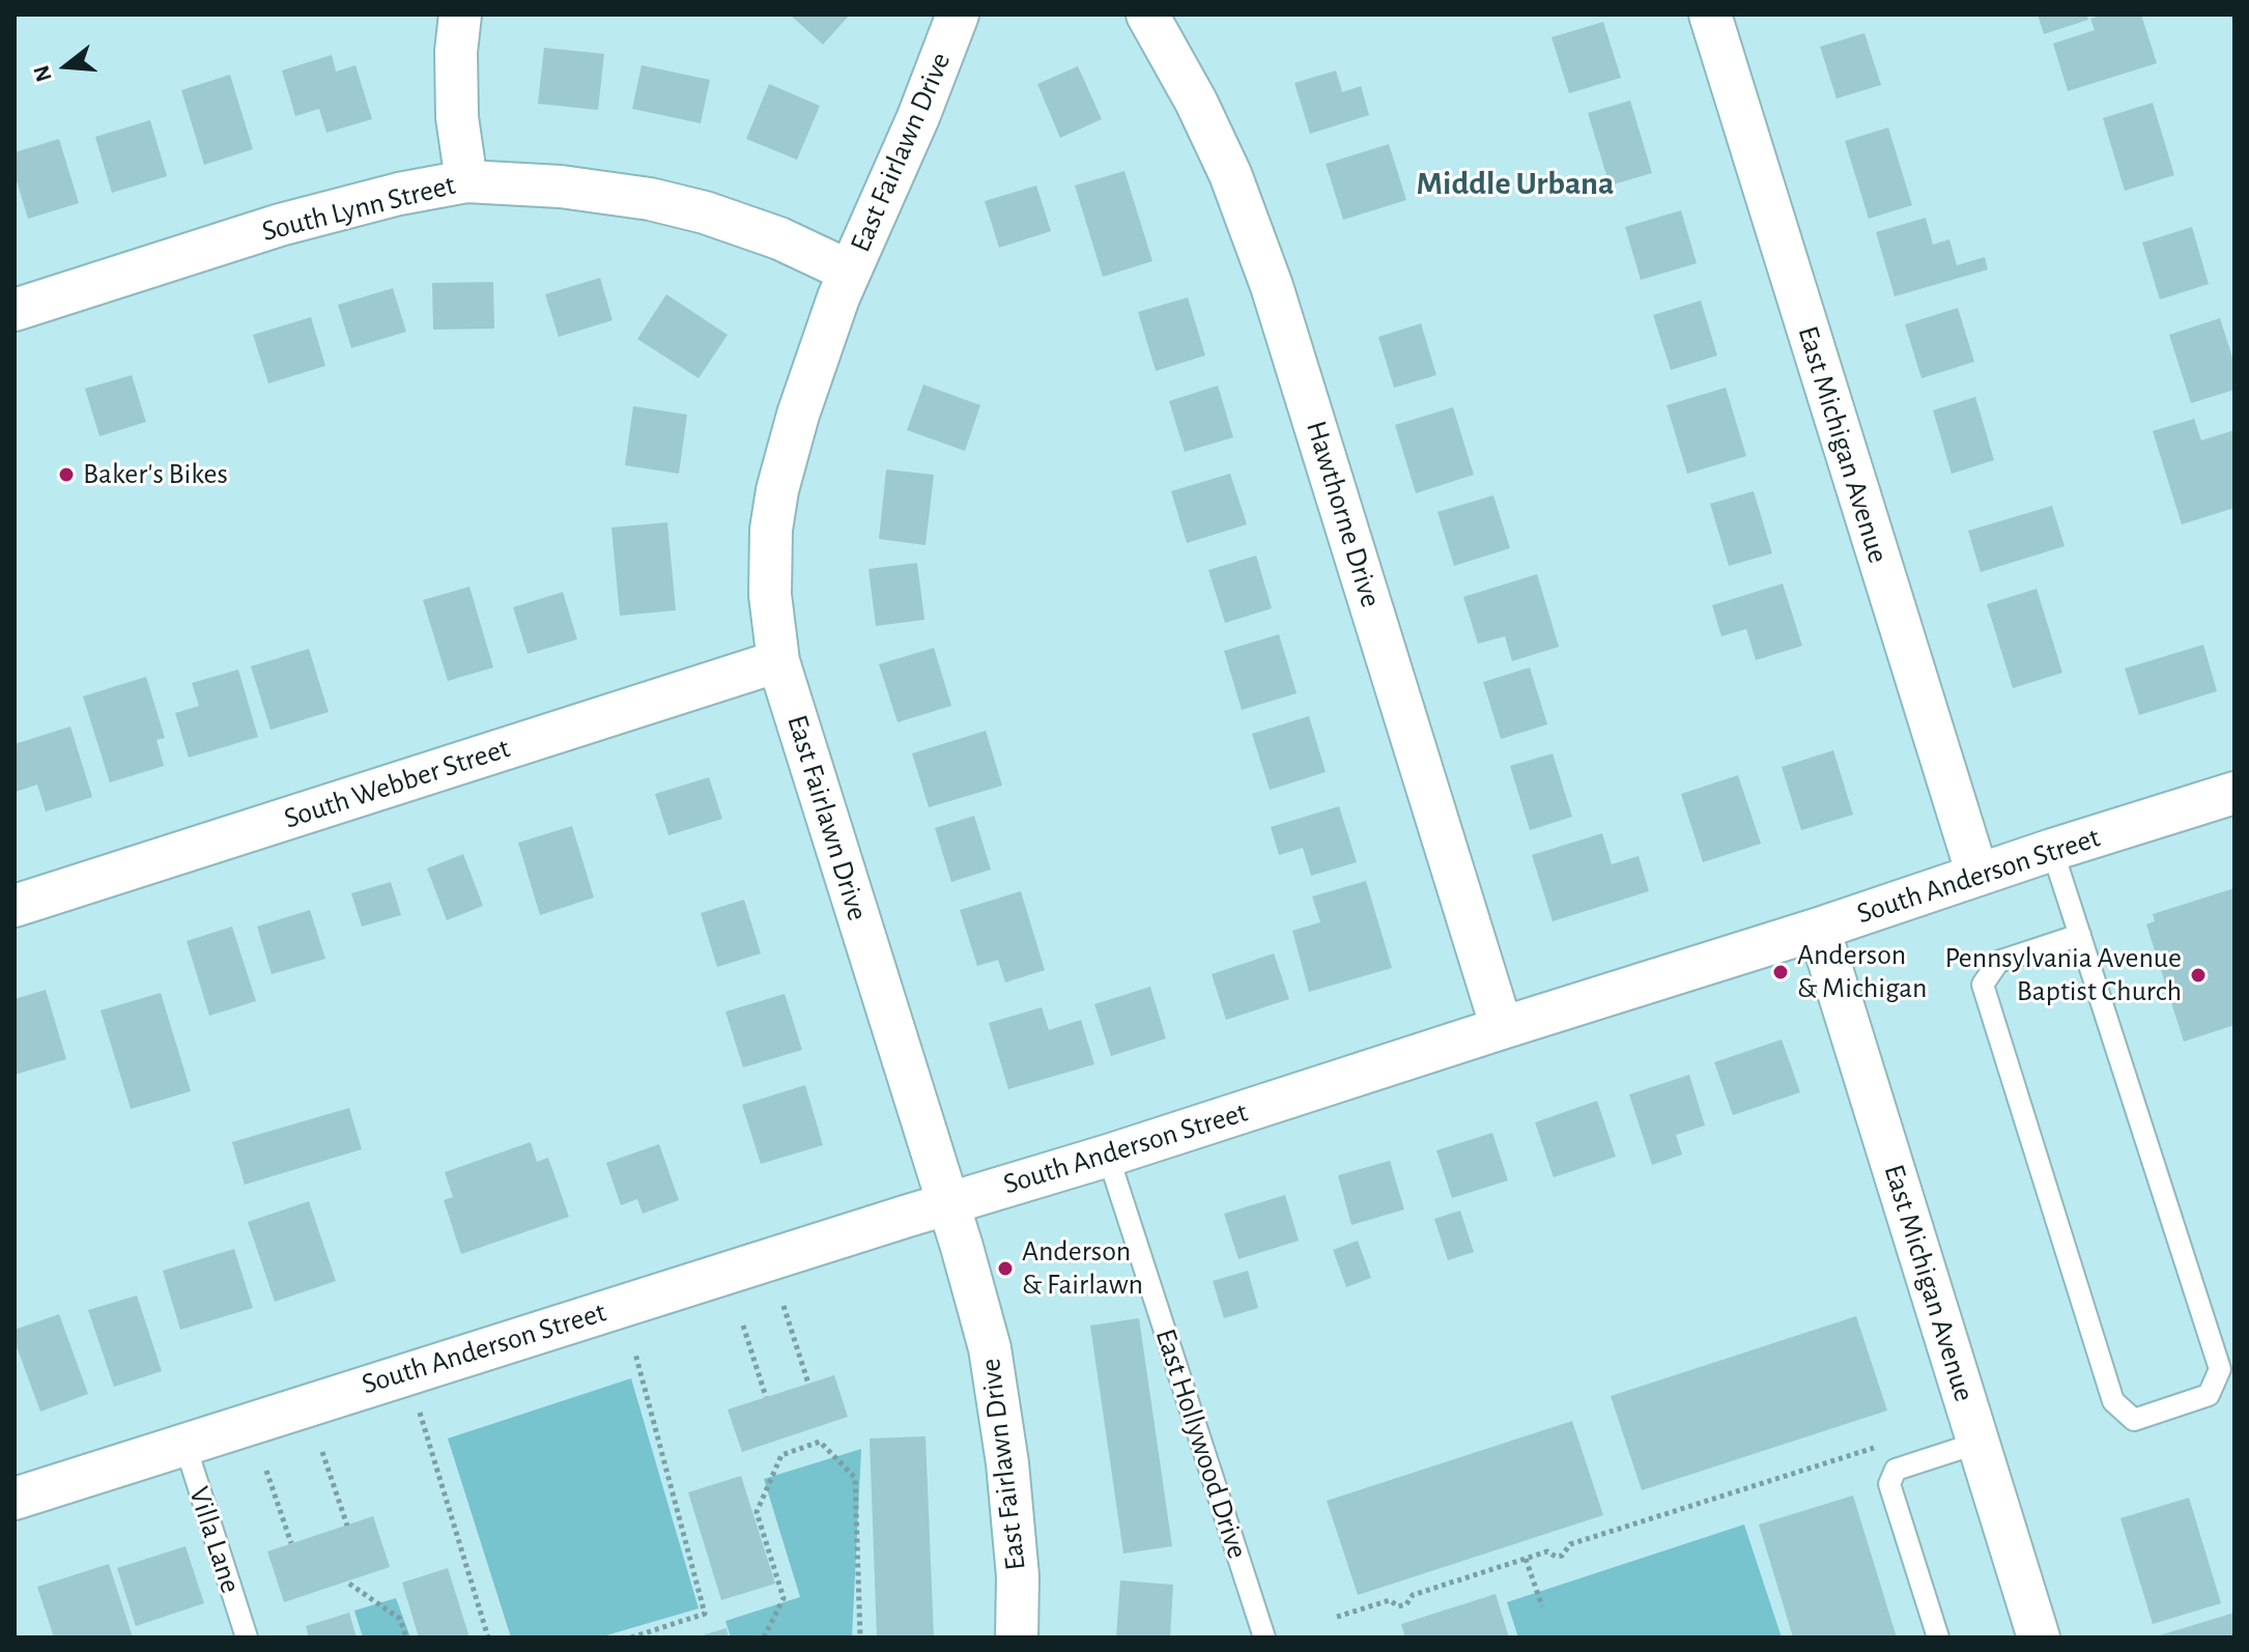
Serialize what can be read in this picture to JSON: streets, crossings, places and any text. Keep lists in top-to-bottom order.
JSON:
{
  "streets": {
    "street": [
      "East Fairlawn Drive",
      "South Lynn Street",
      "East Michigan Avenue",
      "Hawthorne Drive",
      "South Webber Street",
      "South Anderson Street"
    ],
    "lane": ["East Hollywood Drive", "Villa Lane"]
  },
  "crossings": [
    ["East Fairlawn Drive", "South Lynn Street"],
    ["East Fairlawn Drive", "South Webber Street"],
    ["East Fairlawn Drive", "South Anderson Street"],
    ["East Michigan Avenue", "South Anderson Street"],
    ["Hawthorne Drive", "South Anderson Street"],
    ["South Anderson Street", "East Hollywood Drive"],
    ["South Anderson Street", "Villa Lane"]
  ],
  "districts": ["Middle Urbana"],
  "places": [
    "Baker's Bikes",
    "Anderson & Michigan",
    "Pennsylvania Avenue Baptist Church",
    "Anderson & Fairlawn"
  ],
  "north": "left"
}
